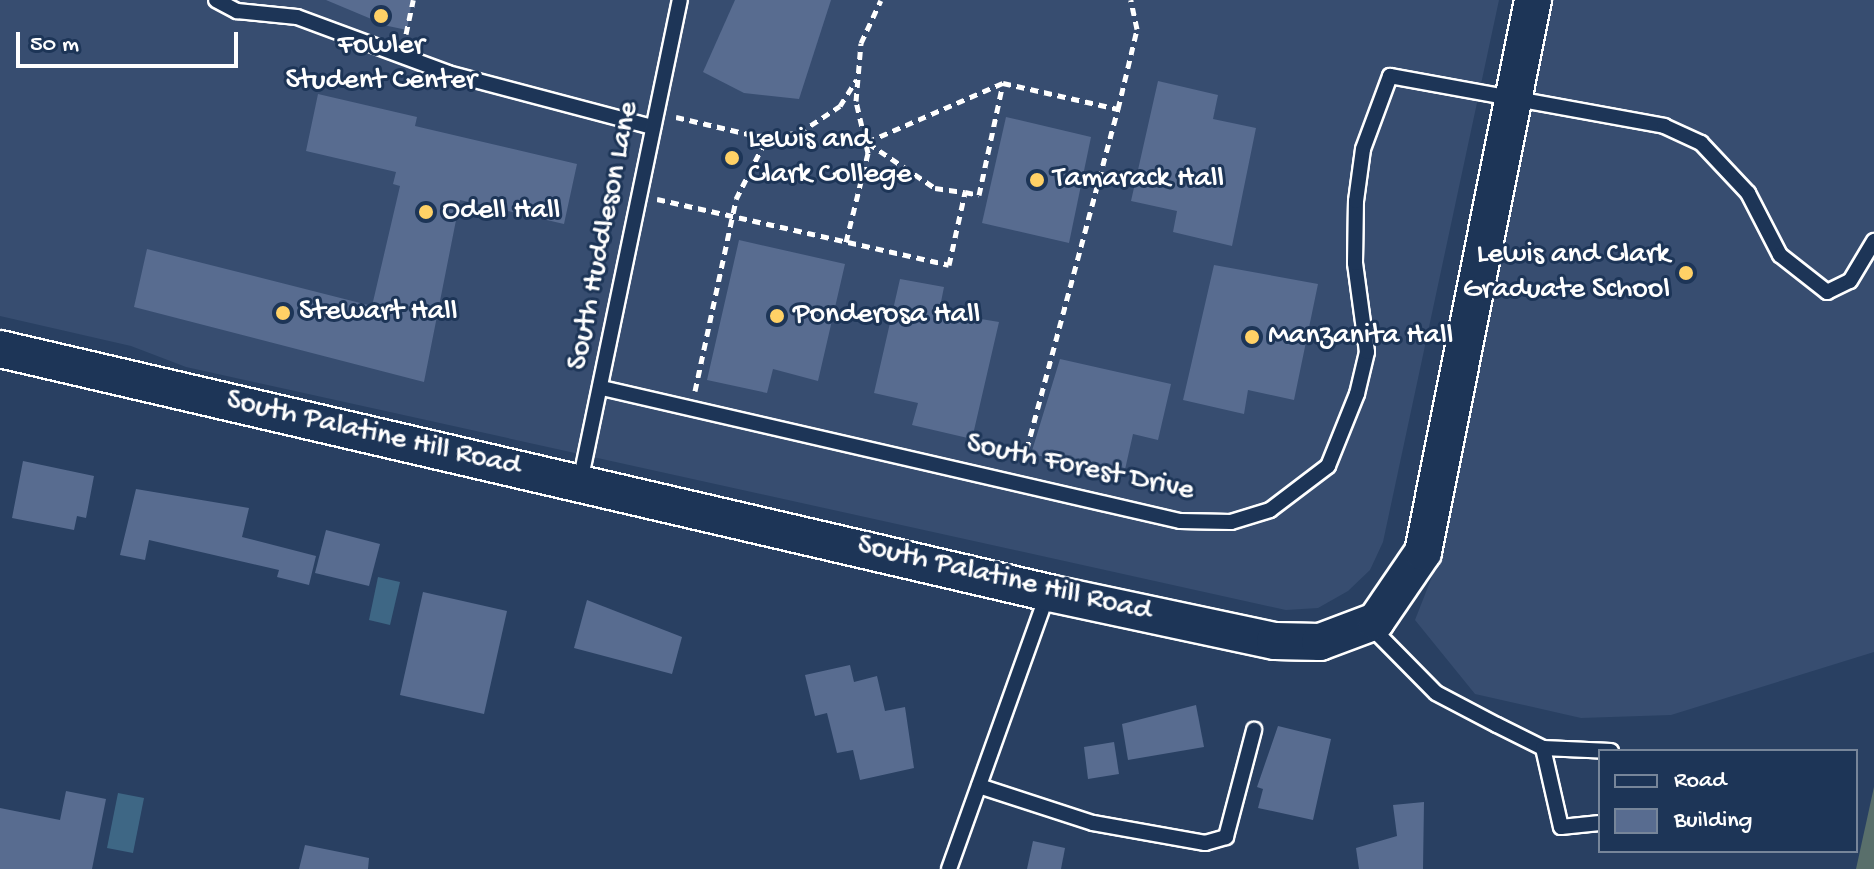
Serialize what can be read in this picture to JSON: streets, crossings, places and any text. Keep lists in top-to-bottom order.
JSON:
{
  "streets": {
    "street": ["South Palatine Hill Road"],
    "lane": ["South Huddleson Lane", "South Forest Drive"]
  },
  "crossings": [
    ["South Huddleson Lane", "South Palatine Hill Road"],
    ["South Huddleson Lane", "South Forest Drive"],
    ["South Palatine Hill Road", "South Forest Drive"]
  ],
  "places": [
    "Fowler Student Center",
    "Lewis and Clark College",
    "Tamarack Hall",
    "Odell Hall",
    "Lewis and Clark Graduate School",
    "Stewart Hall",
    "Ponderosa Hall",
    "Manzanita Hall"
  ],
  "legend": ["Road", "Building"],
  "scale_bar": "50 m"
}
